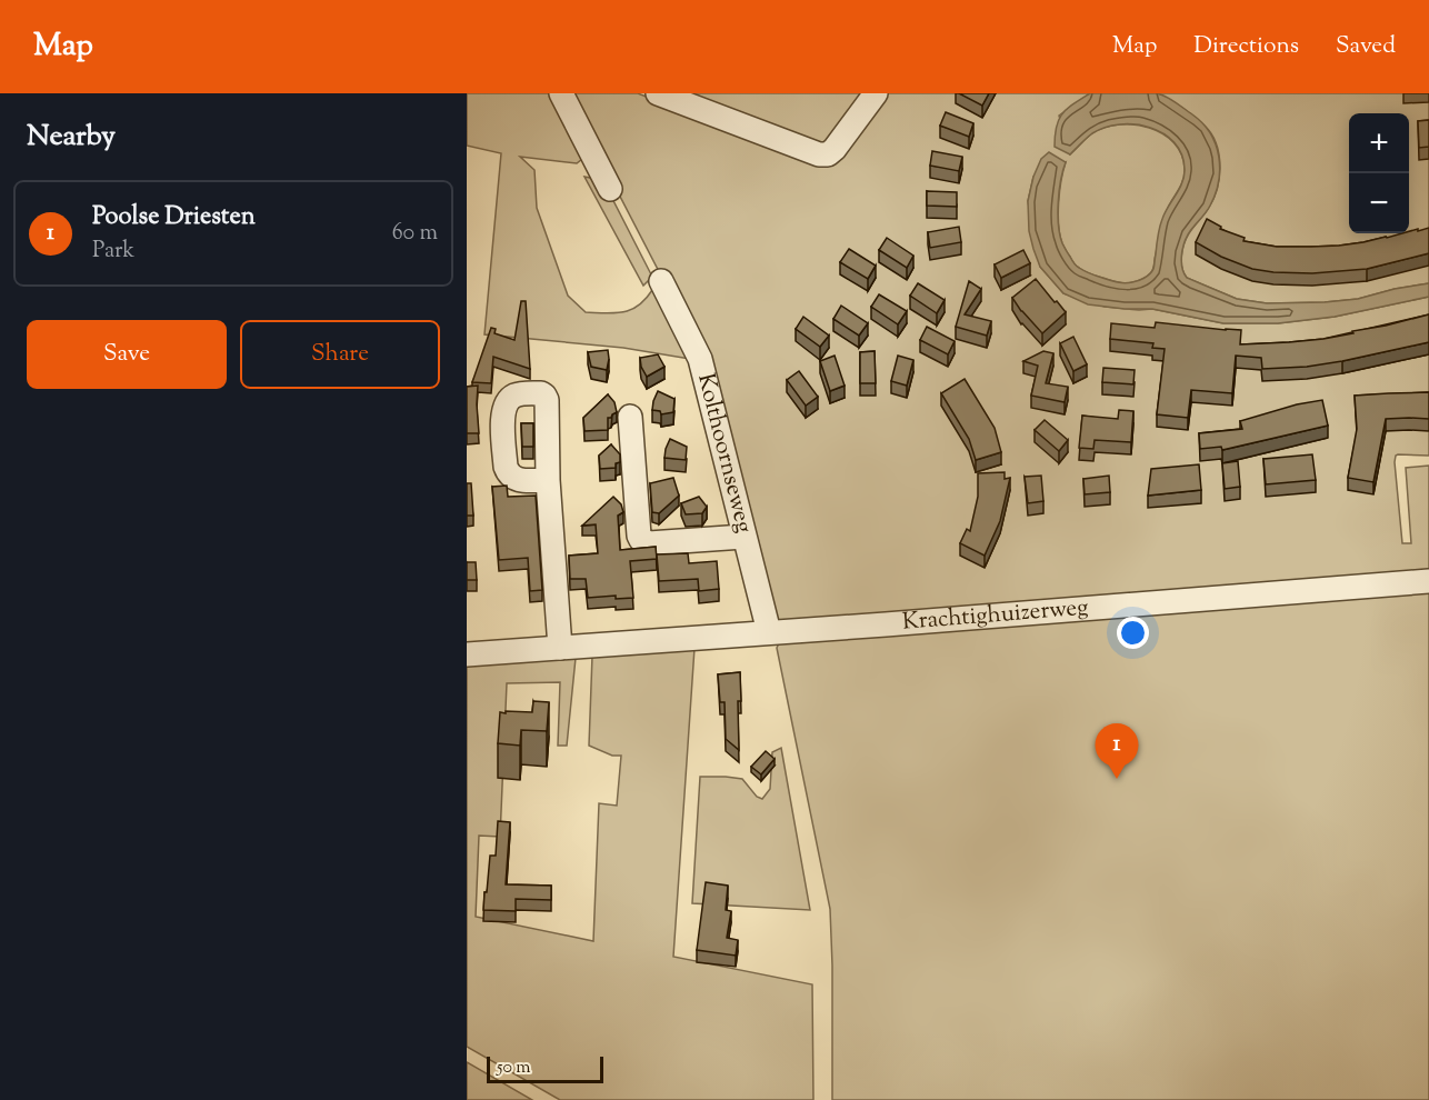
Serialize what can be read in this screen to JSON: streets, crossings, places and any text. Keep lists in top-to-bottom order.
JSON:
{
  "streets": {
    "street": ["Kolthoornseweg", "Krachtighuizerweg"]
  },
  "crossings": [
    ["Kolthoornseweg", "Krachtighuizerweg"]
  ],
  "scale_bar": "50 m",
  "page": {
    "header": "Map",
    "nav": ["Map", "Directions", "Saved"],
    "heading": "Nearby",
    "map_buttons": ["+", "−"],
    "list": [
      {
        "mark": "1",
        "name": "Poolse Driesten",
        "note": "Park",
        "value": "60 m"
      }
    ],
    "buttons": ["Save", "Share"],
    "pins": "1",
    "scale": "50 m"
  }
}
